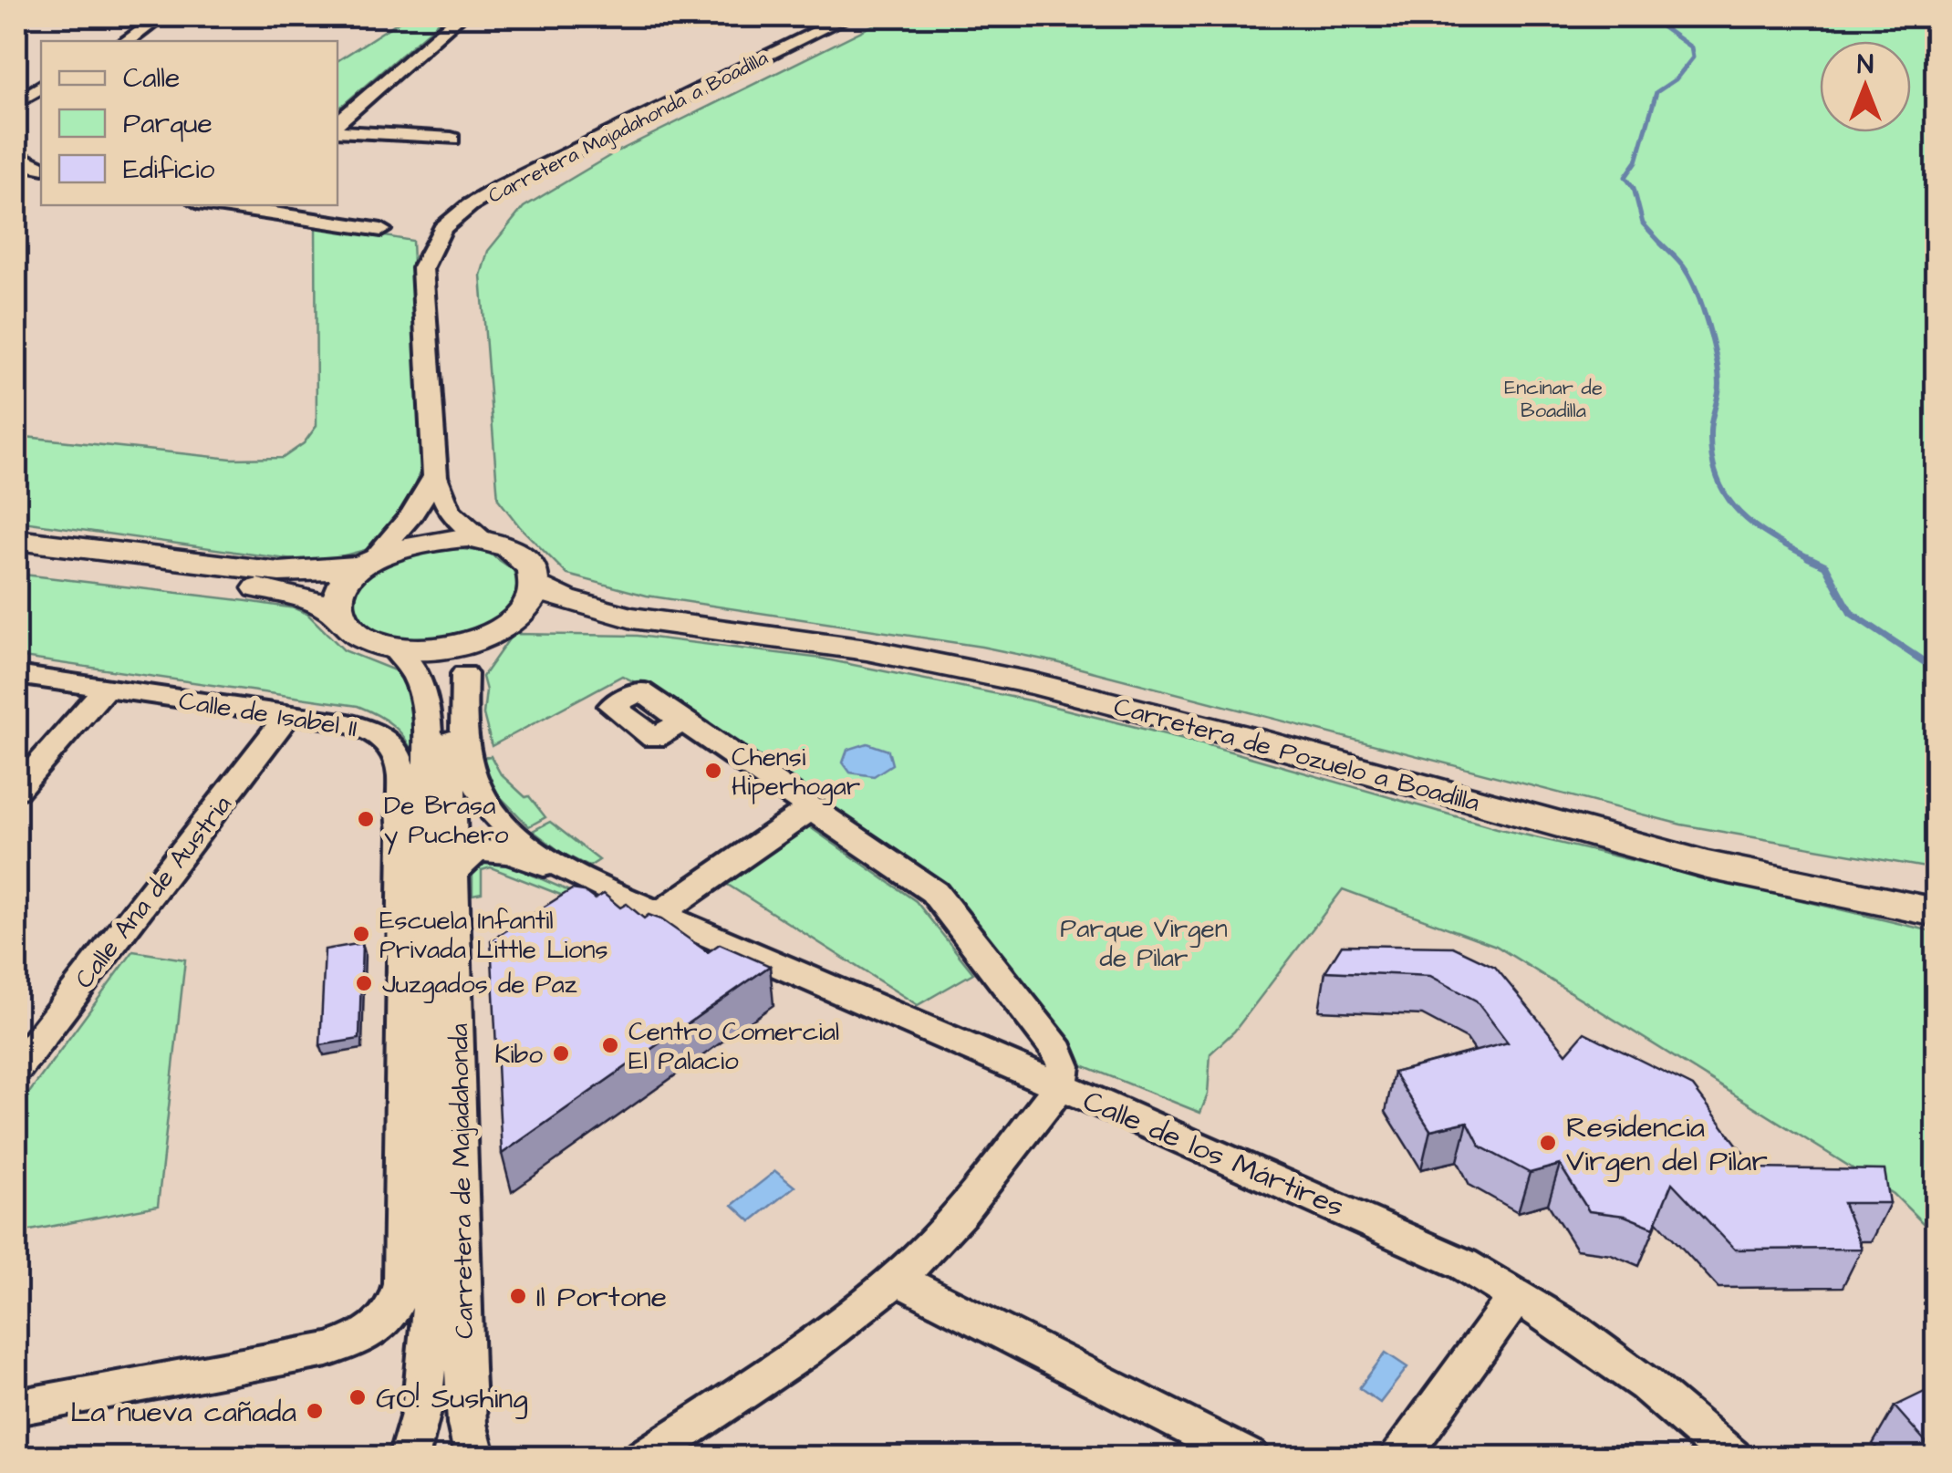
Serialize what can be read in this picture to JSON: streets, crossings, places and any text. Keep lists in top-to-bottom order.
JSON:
{
  "streets": {
    "main road": ["Carretera de Pozuelo a Boadilla"],
    "street": [
      "Carretera Majadahonda a Boadilla",
      "Calle de Isabel II",
      "Calle Ana de Austria",
      "Calle de los Mártires",
      "Carretera de Majadahonda"
    ]
  },
  "crossings": [
    ["Calle de Isabel II", "Calle Ana de Austria"],
    ["Carretera de Pozuelo a Boadilla", "Carretera de Majadahonda"],
    ["Calle de los Mártires", "Carretera de Majadahonda"]
  ],
  "parks": ["Encinar de Boadilla", "Parque Virgen de Pilar"],
  "places": [
    "Chensi Hiperhogar",
    "De Brasa y Puchero",
    "Escuela Infantil Privada Little Lions",
    "Juzgados de Paz",
    "Centro Comercial El Palacio",
    "Kibo",
    "Residencia Virgen del Pilar",
    "Il Portone",
    "GO! Sushing",
    "La nueva cañada"
  ],
  "legend": ["Calle", "Parque", "Edificio"],
  "north": "top"
}
